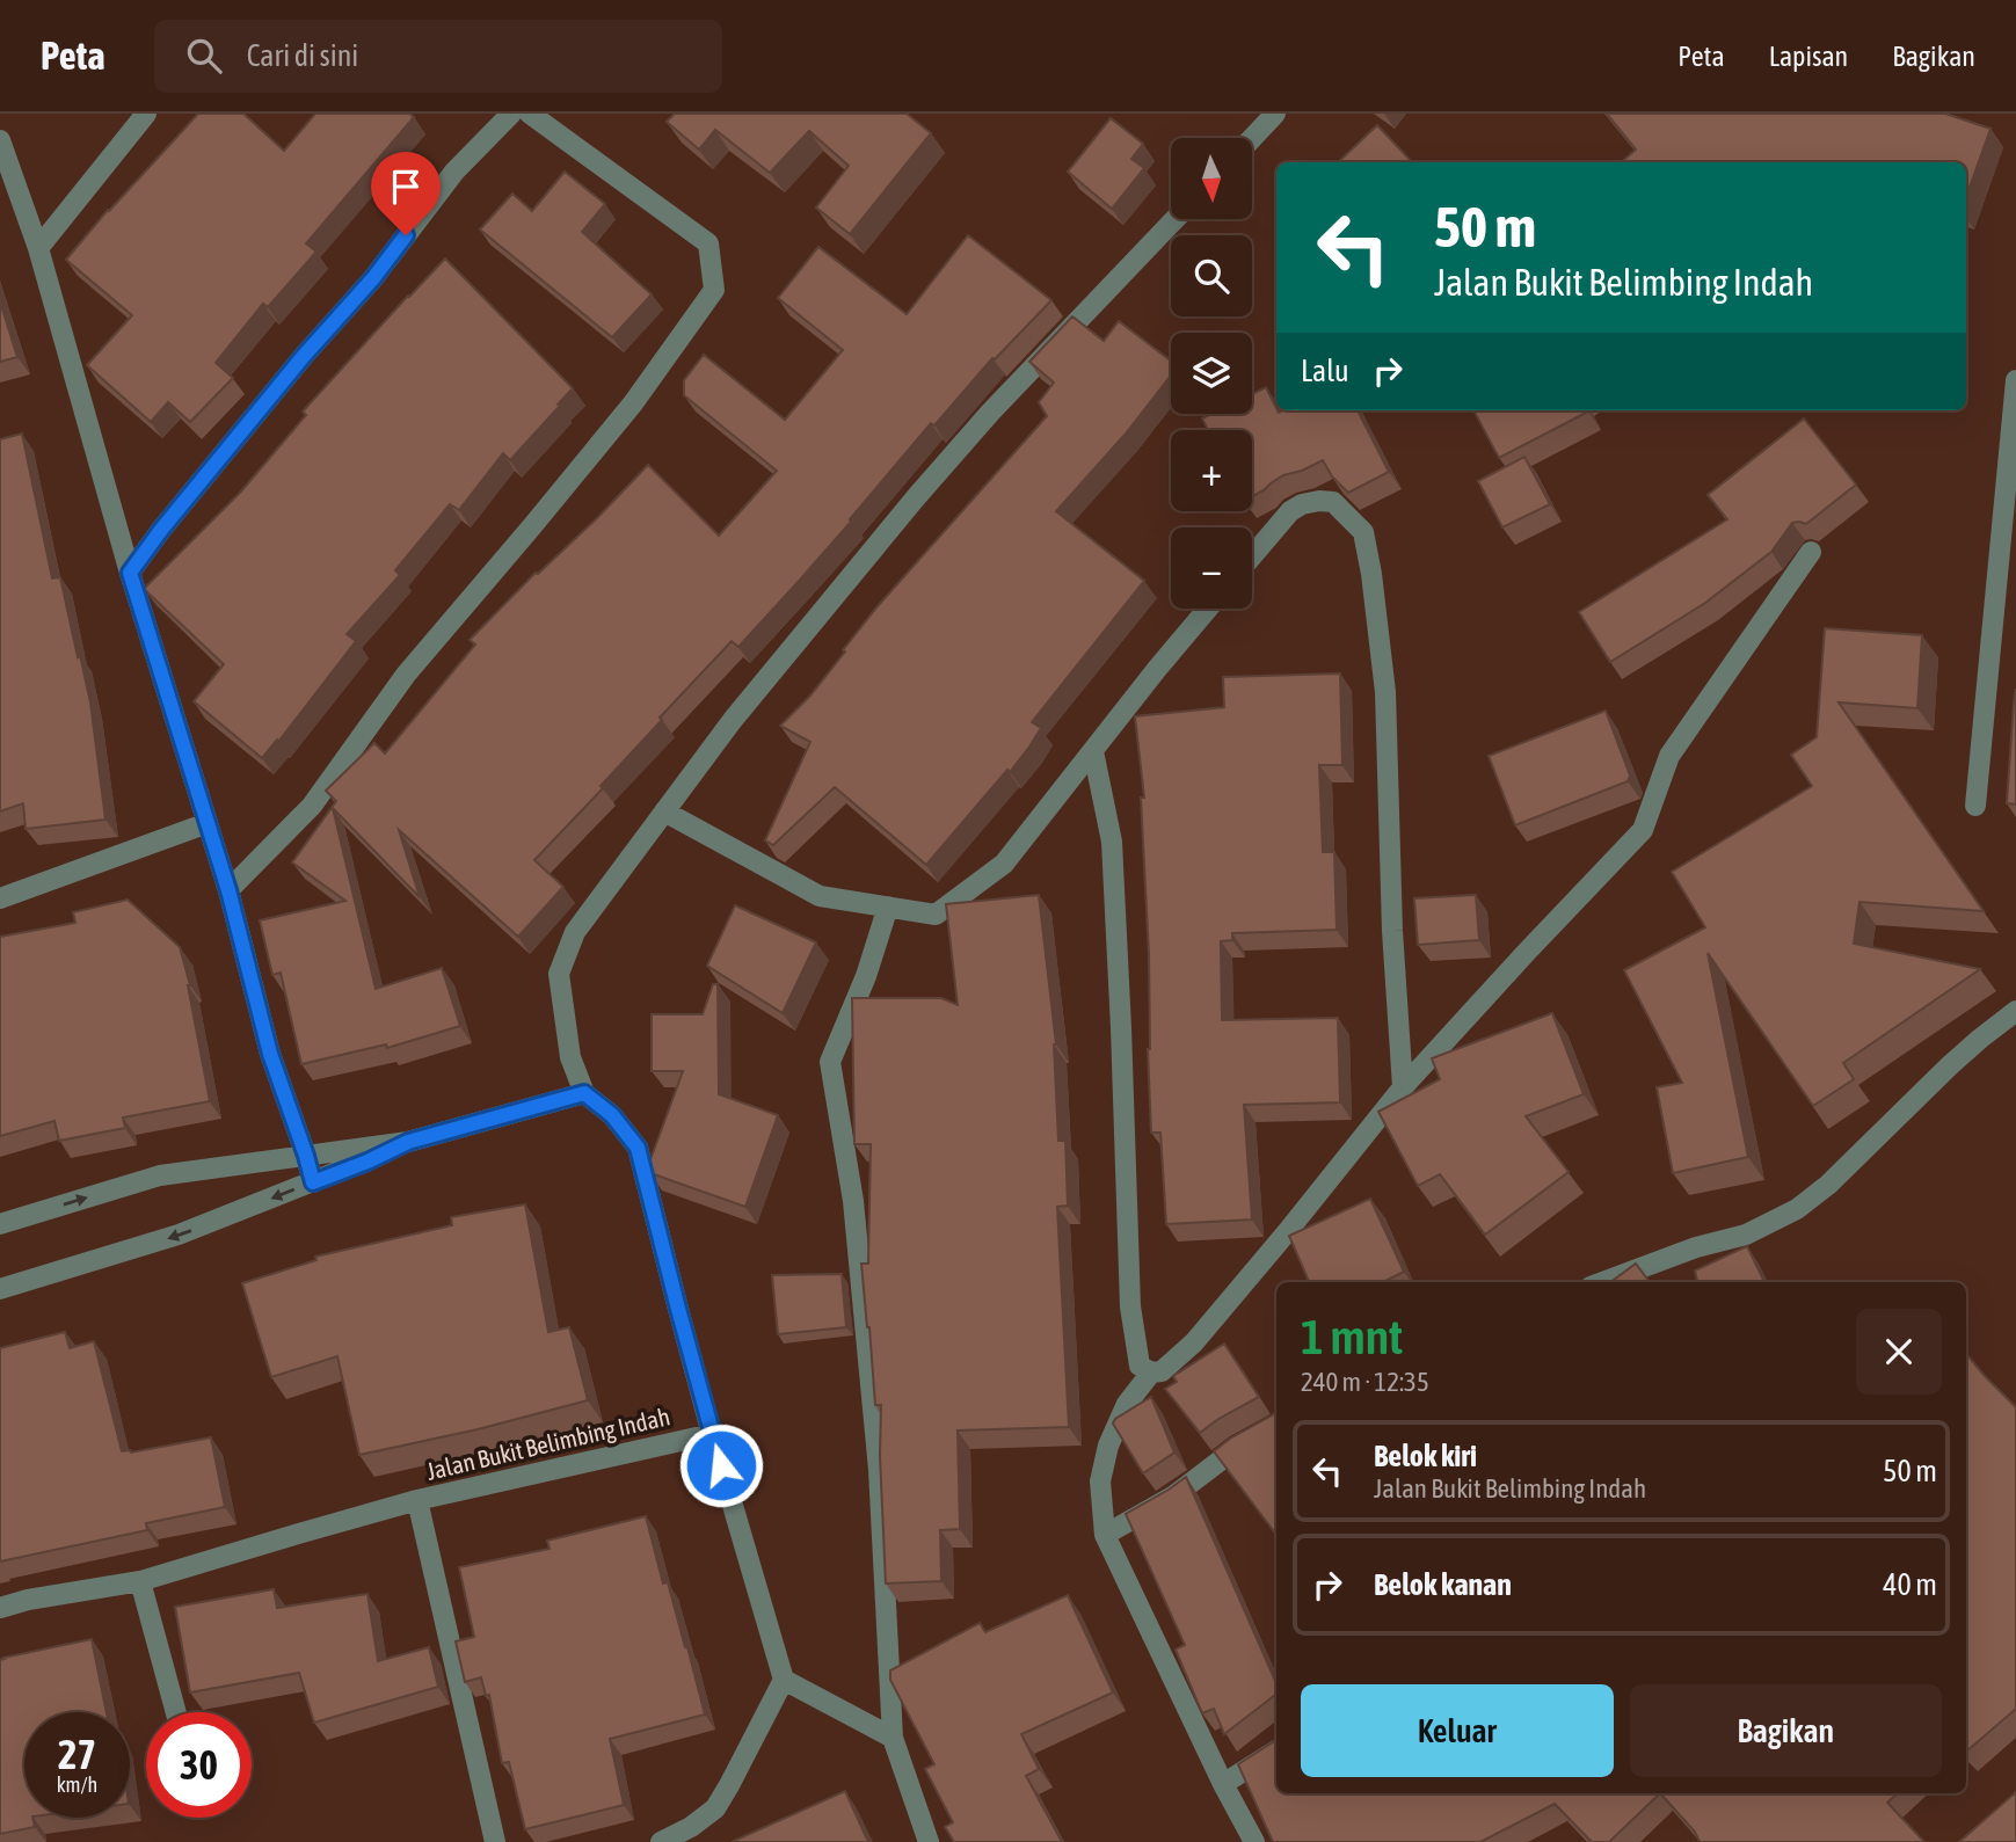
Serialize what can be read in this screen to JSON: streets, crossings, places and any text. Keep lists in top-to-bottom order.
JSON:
{
  "streets": {
    "street": ["Jalan Bukit Belimbing Indah"]
  },
  "north": "bottom",
  "page": {
    "header": "Peta",
    "search": "Cari di sini",
    "nav": ["Peta", "Lapisan", "Bagikan"],
    "map_buttons": ["+", "−"],
    "turn": ["50 m", "Jalan Bukit Belimbing Indah"],
    "then": "Lalu",
    "heading": ["1 mnt", "240 m · 12:35"],
    "list": [
      {
        "name": "Belok kiri",
        "note": "Jalan Bukit Belimbing Indah",
        "value": "50 m"
      },
      {
        "name": "Belok kanan",
        "value": "40 m"
      }
    ],
    "buttons": ["Keluar", "Bagikan"],
    "speed": "27 km/h",
    "limit": "30"
  }
}
